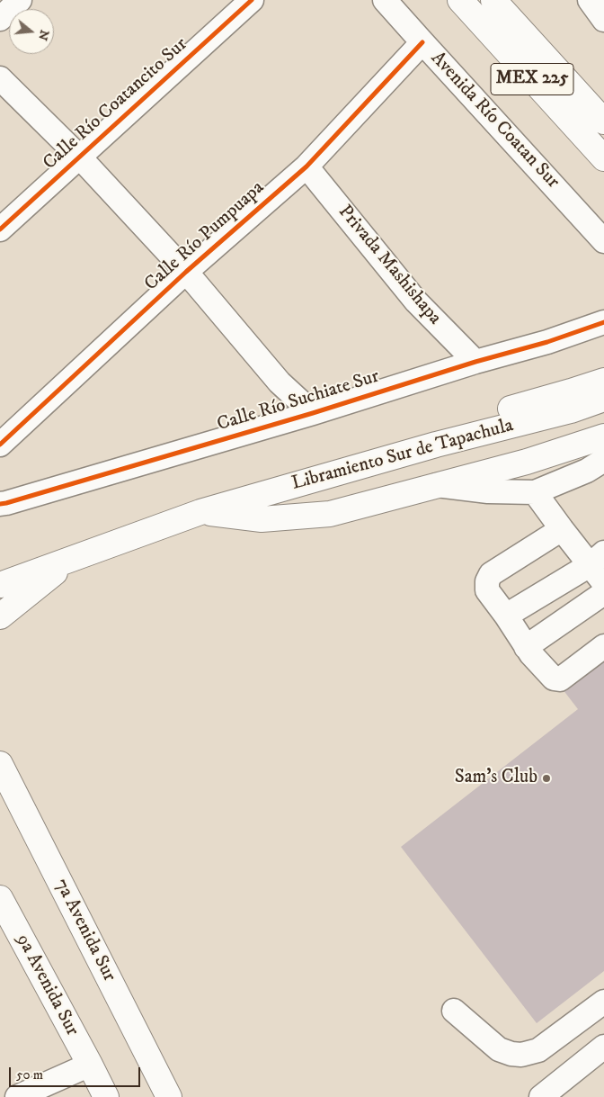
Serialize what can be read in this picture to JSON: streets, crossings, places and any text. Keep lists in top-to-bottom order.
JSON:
{
  "streets": {
    "main road": [
      "MEX 225",
      "Libramiento Sur de Tapachula",
      "7a Avenida Sur",
      "9a Avenida Sur"
    ],
    "street": [
      "Calle Río Coatancito Sur",
      "Avenida Río Coatan Sur",
      "Calle Río Pumpuapa",
      "Privada Mashishapa",
      "Calle Río Suchiate Sur"
    ]
  },
  "crossings": [
    ["Avenida Río Coatan Sur", "Calle Río Pumpuapa"],
    ["Calle Río Pumpuapa", "Privada Mashishapa"],
    ["Privada Mashishapa", "Calle Río Suchiate Sur"]
  ],
  "places": ["Sam's Club"],
  "scale_bar": "50 m",
  "north": "right"
}
